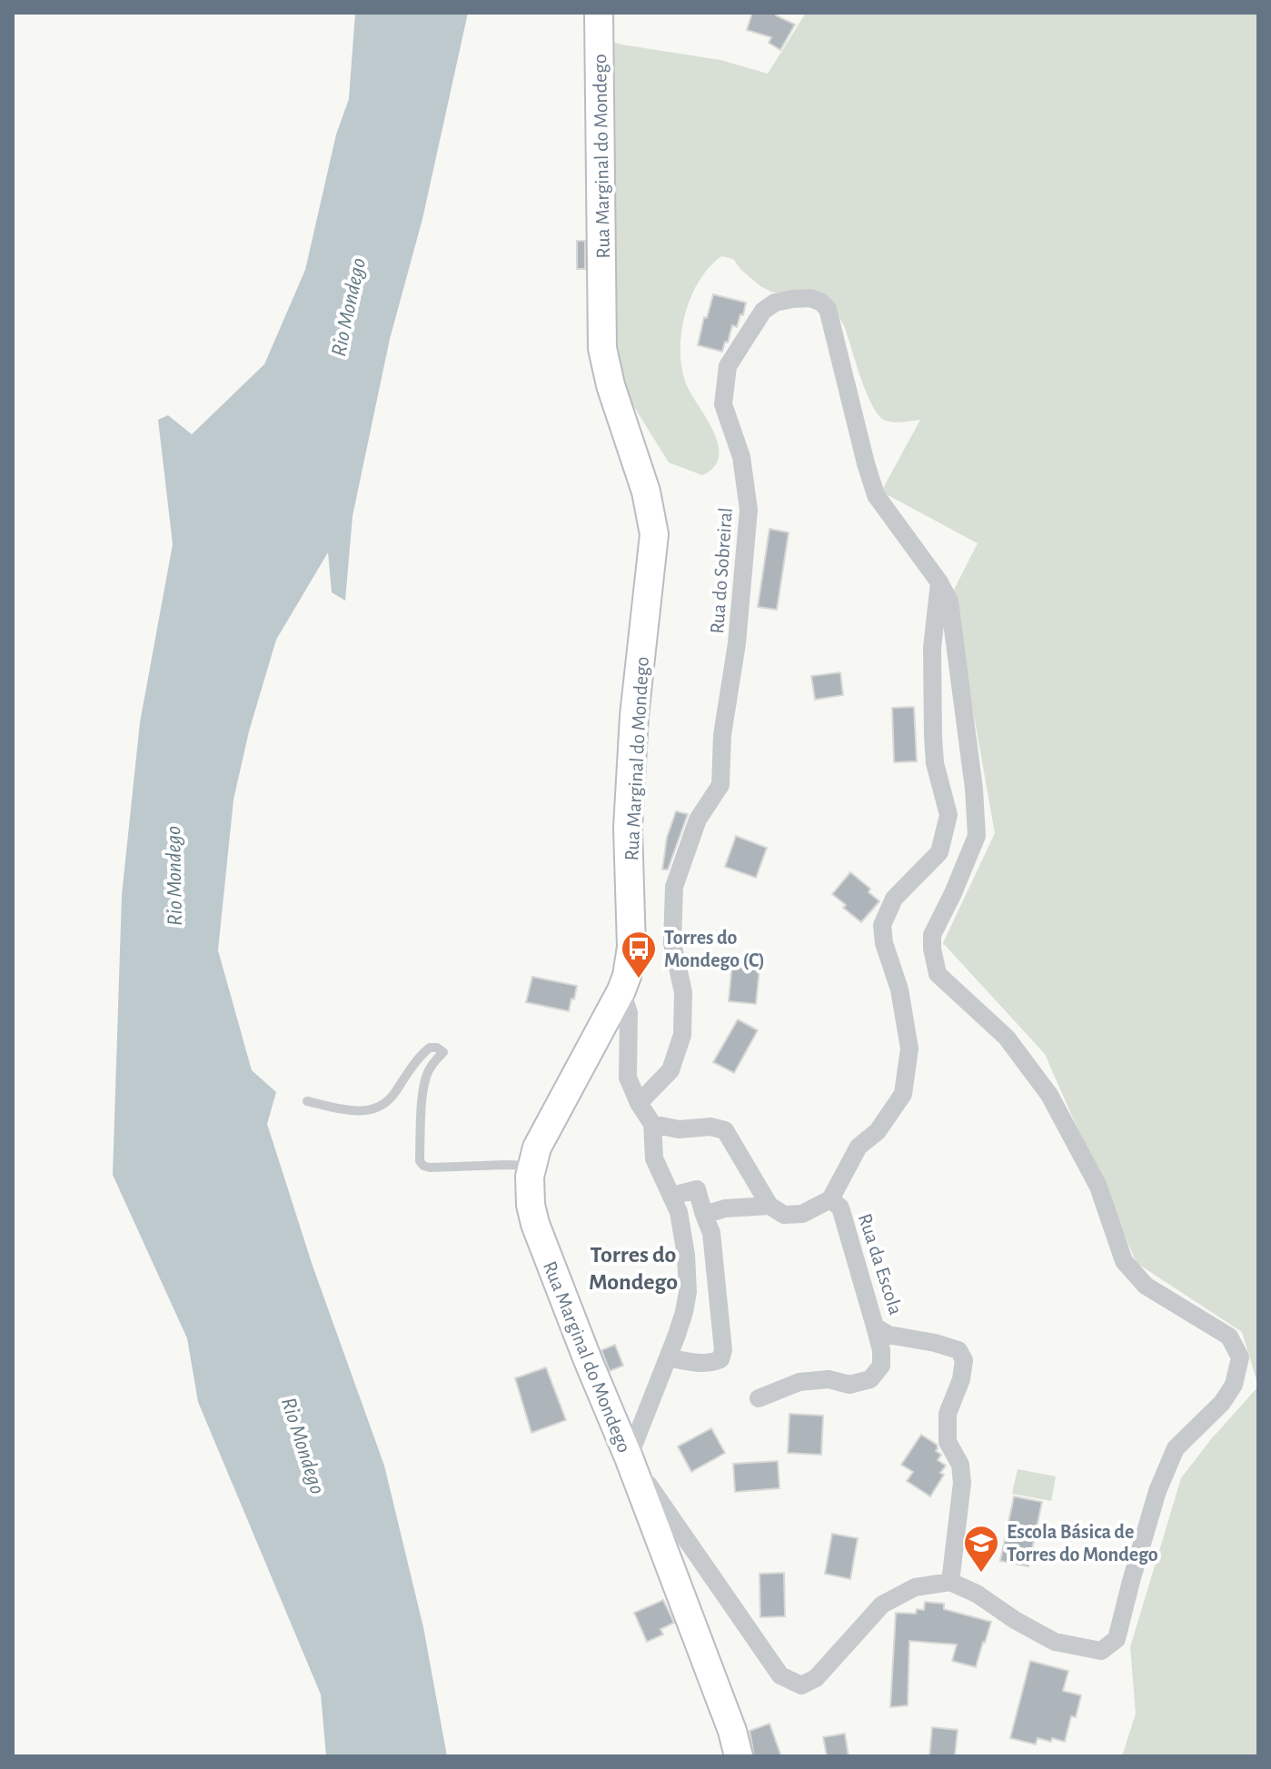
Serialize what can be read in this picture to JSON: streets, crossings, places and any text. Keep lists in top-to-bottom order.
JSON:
{
  "streets": {
    "main road": ["Rua Marginal do Mondego"],
    "street": ["Rua do Sobreiral", "Rua da Escola"]
  },
  "crossings": [
    ["Rua do Sobreiral", "Rua da Escola"]
  ],
  "districts": ["Torres do Mondego"],
  "water": ["Rio Mondego"],
  "places": {
    "bus stop": ["Torres do Mondego (C)"],
    "school or university": ["Escola Básica de Torres do Mondego"]
  }
}
